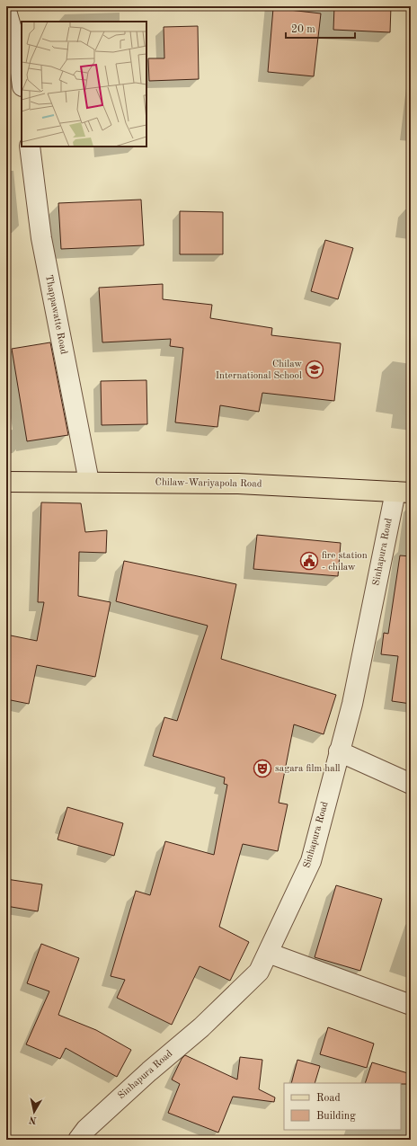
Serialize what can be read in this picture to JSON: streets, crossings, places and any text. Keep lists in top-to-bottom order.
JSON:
{
  "streets": {
    "main road": ["Chilaw-Wariyapola Road"],
    "street": ["Thappawatte Road", "Sinhapura Road"]
  },
  "crossings": [
    ["Thappawatte Road", "Chilaw-Wariyapola Road"],
    ["Chilaw-Wariyapola Road", "Sinhapura Road"]
  ],
  "places": {
    "school or university": ["Chilaw International School"],
    "public building": ["fire station - chilaw"],
    "theatre": ["sagara film hall"]
  },
  "legend": ["Road", "Building"],
  "scale_bar": "20 m",
  "north": "bottom"
}
